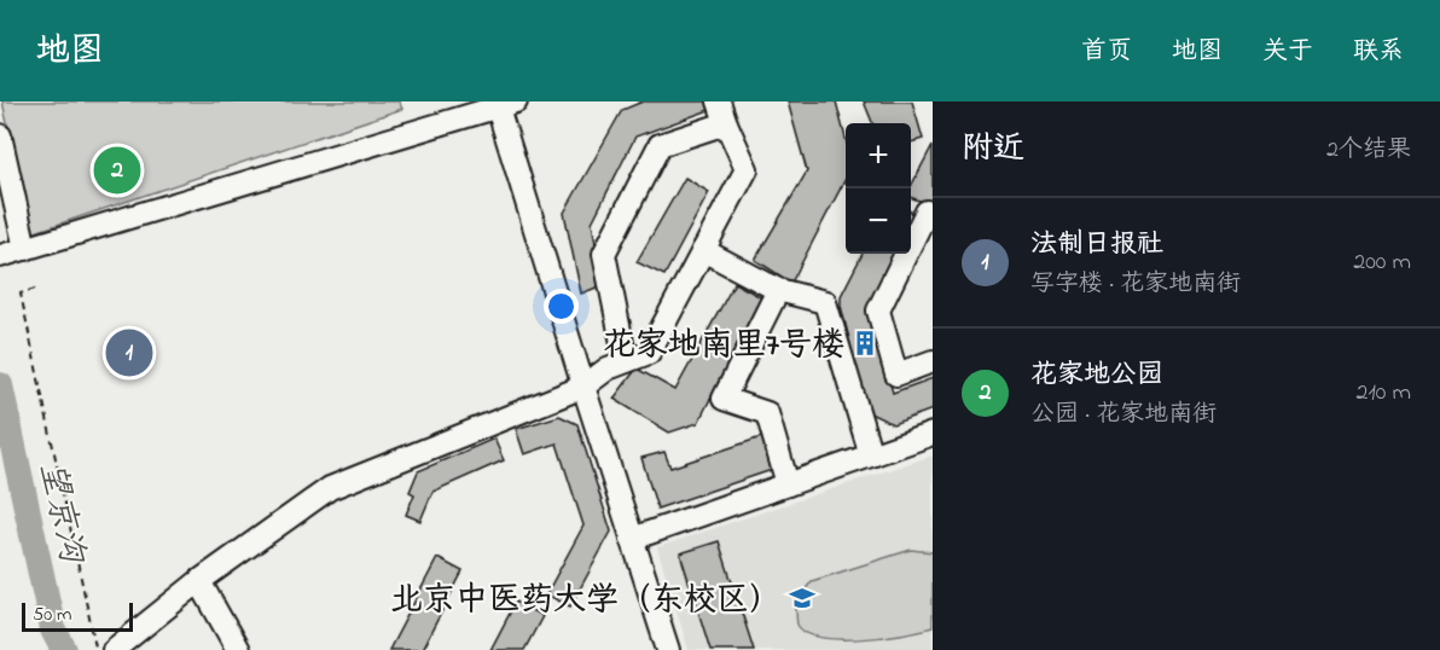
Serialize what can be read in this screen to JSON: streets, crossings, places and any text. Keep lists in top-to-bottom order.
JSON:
{
  "water": ["望京沟"],
  "places": {
    "building": ["花家地南里7号楼"],
    "school or university": ["北京中医药大学（东校区）"]
  },
  "scale_bar": "50 m",
  "page": {
    "header": "地图",
    "nav": [
      "首页",
      "地图",
      "关于",
      "联系"
    ],
    "heading": ["附近", "2个结果"],
    "map_buttons": ["+", "−"],
    "pins": ["2", "1"],
    "list": [
      {
        "mark": "1",
        "name": "法制日报社",
        "note": "写字楼 · 花家地南街",
        "value": "200 m"
      },
      {
        "mark": "2",
        "name": "花家地公园",
        "note": "公园 · 花家地南街",
        "value": "210 m"
      }
    ],
    "scale": "50 m"
  }
}
